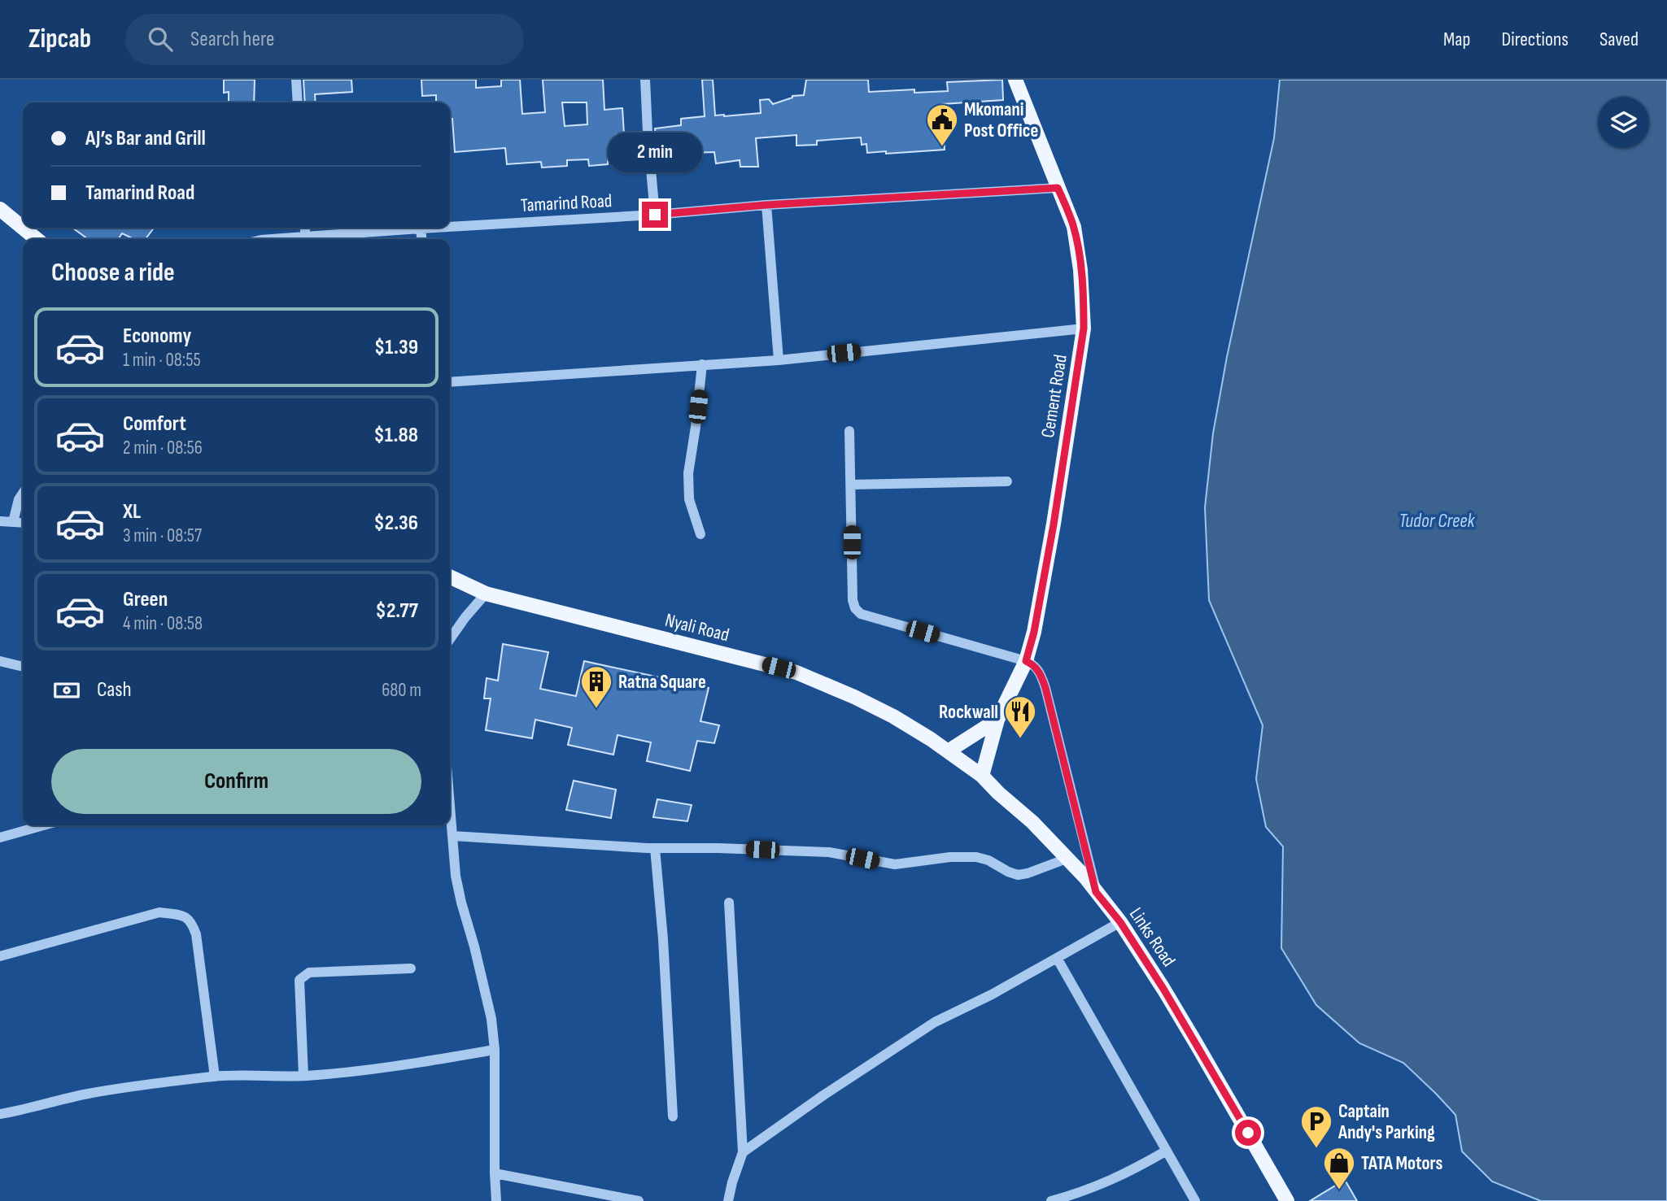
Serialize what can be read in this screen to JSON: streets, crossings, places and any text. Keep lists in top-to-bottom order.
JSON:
{
  "streets": {
    "main road": ["Cement Road", "Nyali Road", "Links Road"],
    "street": ["Tamarind Road"]
  },
  "crossings": [
    ["Tamarind Road", "Cement Road"],
    ["Cement Road", "Links Road"],
    ["Nyali Road", "Links Road"]
  ],
  "water": ["Tudor Creek"],
  "places": {
    "public building": ["Mkomani Post Office"],
    "building": ["Ratna Square"],
    "restaurant": ["Rockwall"],
    "parking": ["Captain Andy's Parking"],
    "shop": ["TATA Motors"]
  },
  "page": {
    "header": "Zipcab",
    "search": "Search here",
    "nav": ["Map", "Directions", "Saved"],
    "banner": ["AJ’s Bar and Grill", "Tamarind Road"],
    "bubble": "2 min",
    "heading": "Choose a ride",
    "list": [
      {
        "name": "Economy",
        "note": "1 min · 08:55",
        "value": "$1.39"
      },
      {
        "name": "Comfort",
        "note": "2 min · 08:56",
        "value": "$1.88"
      },
      {
        "name": "XL",
        "note": "3 min · 08:57",
        "value": "$2.36"
      },
      {
        "name": "Green",
        "note": "4 min · 08:58",
        "value": "$2.77"
      }
    ],
    "pay": ["Cash", "680 m"],
    "buttons": "Confirm"
  }
}
